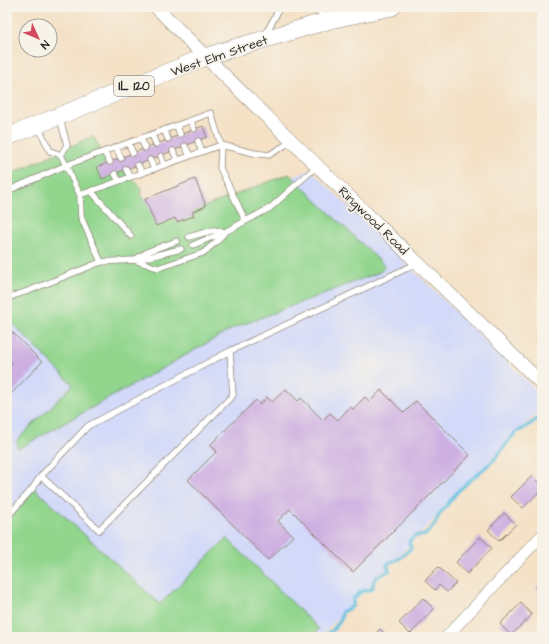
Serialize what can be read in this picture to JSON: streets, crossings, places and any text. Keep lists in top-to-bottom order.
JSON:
{
  "streets": {
    "main road": ["West Elm Street", "IL 120"],
    "street": ["Ringwood Road"]
  },
  "crossings": [
    ["West Elm Street", "Ringwood Road"]
  ],
  "north": "bottom right"
}
